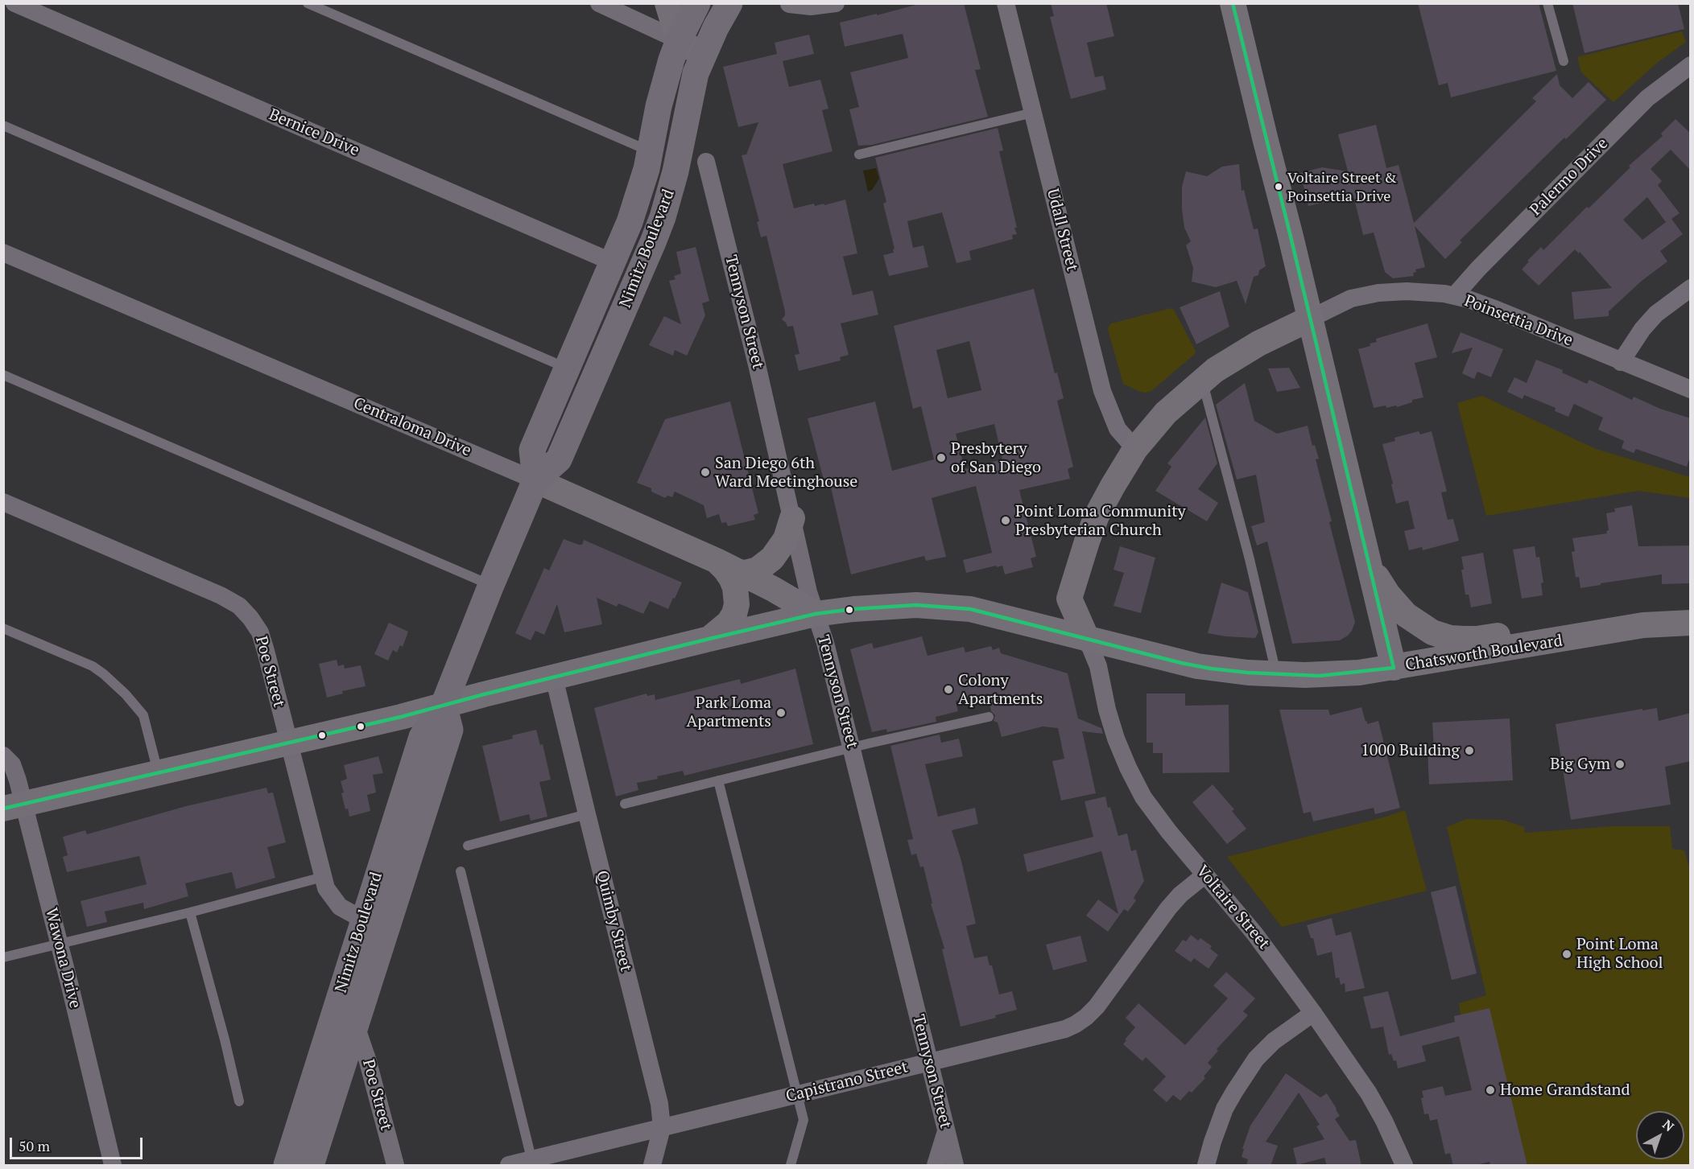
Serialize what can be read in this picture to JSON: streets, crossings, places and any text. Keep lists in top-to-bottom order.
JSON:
{
  "streets": {
    "main road": [
      "Nimitz Boulevard",
      "Poinsettia Drive",
      "Centraloma Drive",
      "Chatsworth Boulevard"
    ],
    "street": [
      "Bernice Drive",
      "Palermo Drive",
      "Udall Street",
      "Tennyson Street",
      "Poe Street",
      "Voltaire Street",
      "Quimby Street",
      "Wawona Drive",
      "Capistrano Street"
    ]
  },
  "crossings": [
    ["Bernice Drive", "Nimitz Boulevard"],
    ["Palermo Drive", "Poinsettia Drive"],
    ["Udall Street", "Poinsettia Drive"],
    ["Nimitz Boulevard", "Centraloma Drive"],
    ["Nimitz Boulevard", "Chatsworth Boulevard"],
    ["Nimitz Boulevard", "Poe Street"],
    ["Tennyson Street", "Centraloma Drive"],
    ["Tennyson Street", "Chatsworth Boulevard"],
    ["Tennyson Street", "Capistrano Street"],
    ["Poinsettia Drive", "Chatsworth Boulevard"],
    ["Poinsettia Drive", "Voltaire Street"],
    ["Centraloma Drive", "Chatsworth Boulevard"],
    ["Chatsworth Boulevard", "Poe Street"],
    ["Chatsworth Boulevard", "Voltaire Street"],
    ["Chatsworth Boulevard", "Quimby Street"],
    ["Chatsworth Boulevard", "Wawona Drive"],
    ["Voltaire Street", "Capistrano Street"],
    ["Quimby Street", "Capistrano Street"]
  ],
  "places": [
    "Voltaire Street & Poinsettia Drive",
    "Presbytery of San Diego",
    "San Diego 6th Ward Meetinghouse",
    "Point Loma Community Presbyterian Church",
    "Colony Apartments",
    "Park Loma Apartments",
    "1000 Building",
    "Big Gym",
    "Point Loma High School",
    "Home Grandstand"
  ],
  "scale_bar": "50 m",
  "north": "top right"
}
